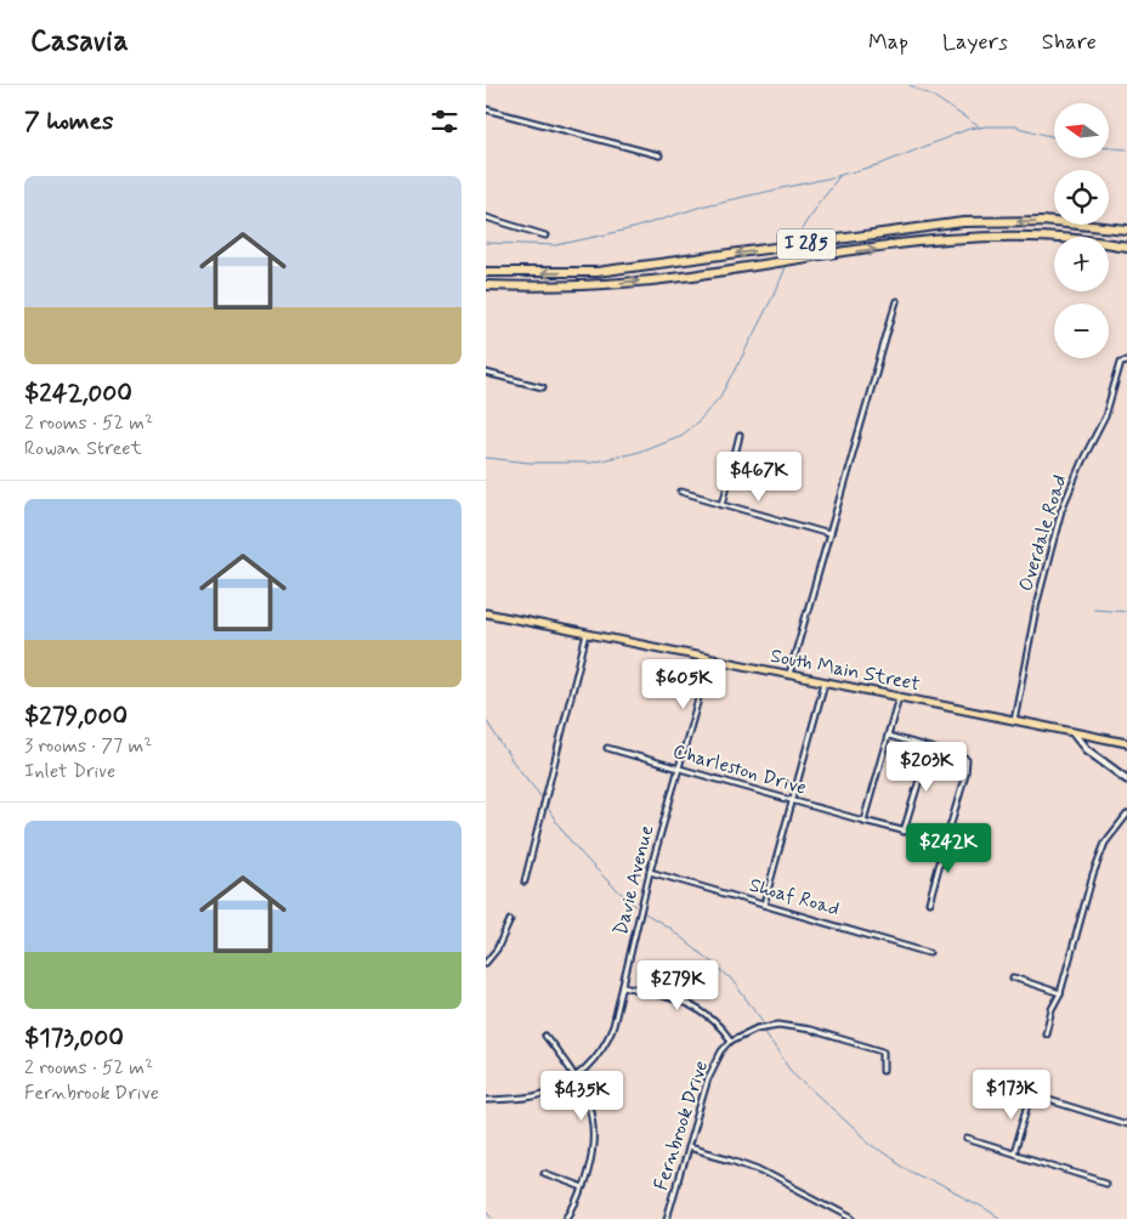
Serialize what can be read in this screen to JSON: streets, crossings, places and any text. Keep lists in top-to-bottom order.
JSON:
{
  "streets": {
    "highway": ["I 285"],
    "main road": ["South Main Street"],
    "street": [
      "Overdale Road",
      "Charleston Drive",
      "Davie Avenue",
      "Shoaf Road",
      "Fernbrook Drive"
    ]
  },
  "crossings": [
    ["Overdale Road", "South Main Street"],
    ["South Main Street", "Davie Avenue"],
    ["Charleston Drive", "Davie Avenue"],
    ["Davie Avenue", "Shoaf Road"]
  ],
  "north": "left",
  "page": {
    "header": "Casavia",
    "nav": ["Map", "Layers", "Share"],
    "heading": "7 homes",
    "map_buttons": ["+", "−"],
    "list": [
      {
        "name": "$242,000",
        "note": "2 rooms · 52 m² · Rowan Street"
      },
      {
        "name": "$279,000",
        "note": "3 rooms · 77 m² · Inlet Drive"
      },
      {
        "name": "$173,000",
        "note": "2 rooms · 52 m² · Fernbrook Drive"
      }
    ],
    "price": [
      "$467K",
      "$605K",
      "$203K",
      "$242K",
      "$279K",
      "$173K",
      "$435K"
    ]
  }
}
